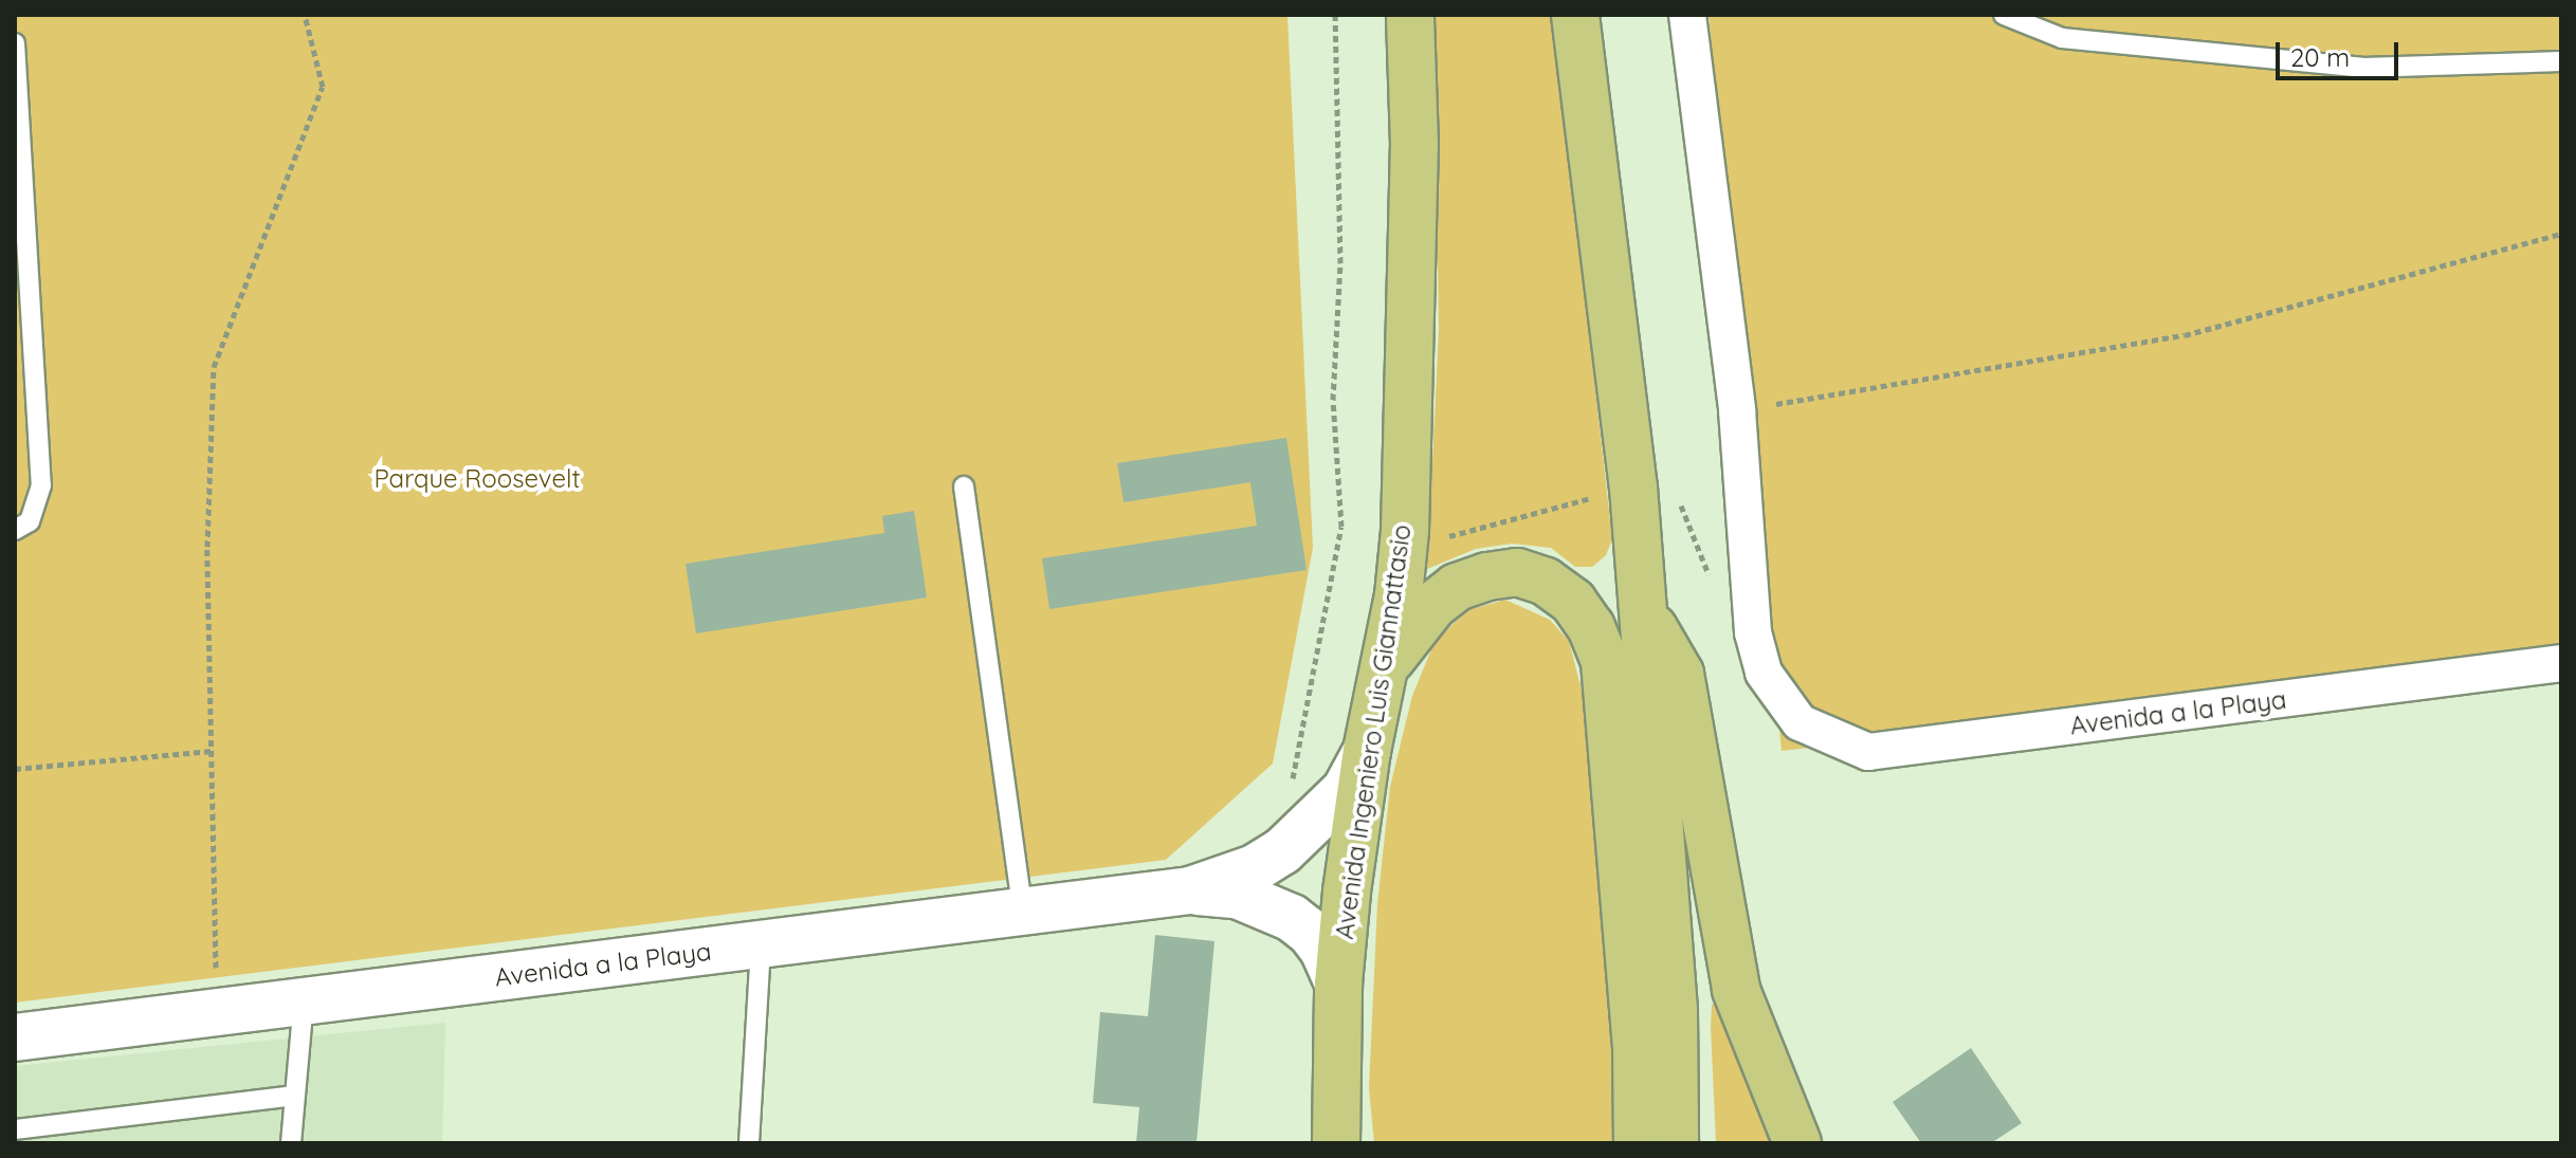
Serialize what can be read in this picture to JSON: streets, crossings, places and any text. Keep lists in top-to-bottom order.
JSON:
{
  "streets": {
    "main road": ["Avenida Ingeniero Luis Giannattasio"],
    "street": ["Avenida a la Playa"]
  },
  "parks": ["Parque Roosevelt"],
  "scale_bar": "20 m"
}
